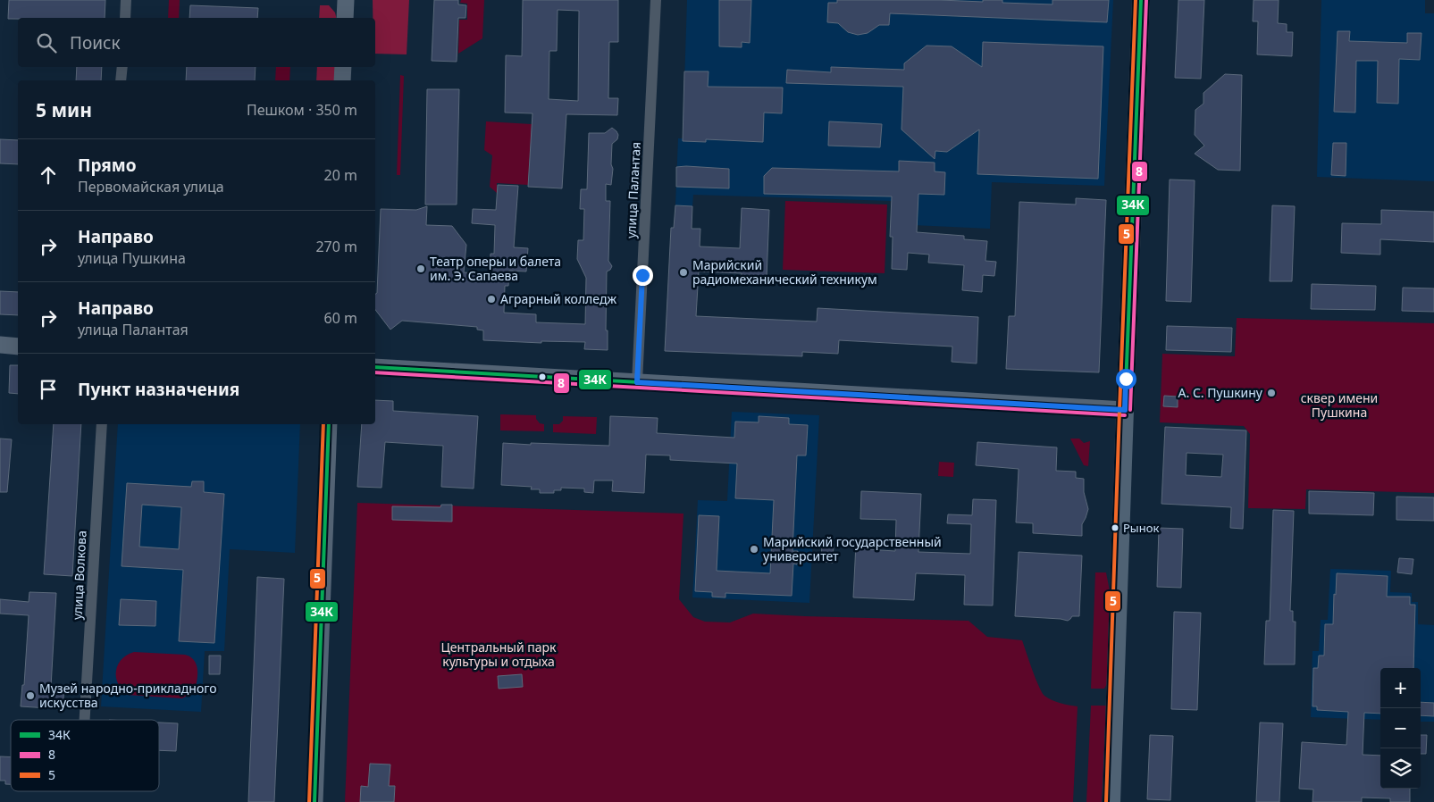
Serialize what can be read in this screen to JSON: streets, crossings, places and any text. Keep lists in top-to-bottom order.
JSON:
{
  "streets": {
    "street": ["улица Палантая", "улица Волкова"]
  },
  "parks": ["сквер имени Пушкина", "Центральный парк культуры и отдыха"],
  "places": [
    "Театр оперы и балета им. Э. Сапаева",
    "Марийский радиомеханический техникум",
    "Аграрный колледж",
    "А. С. Пушкину",
    "Рынок",
    "Марийский государственный университет",
    "Музей народно-прикладного искусства"
  ],
  "lines": ["transit line 34К", "transit line 8", "transit line 5"],
  "legend": ["34К", "8", "5"],
  "page": {
    "search": "Поиск",
    "heading": ["5 мин", "Пешком · 350 m"],
    "list": [
      ["Прямо", "Первомайская улица", "20 m"],
      ["Направо", "улица Пушкина", "270 m"],
      ["Направо", "улица Палантая", "60 m"],
      "Пункт назначения"
    ],
    "map_buttons": ["+", "−"]
  }
}
